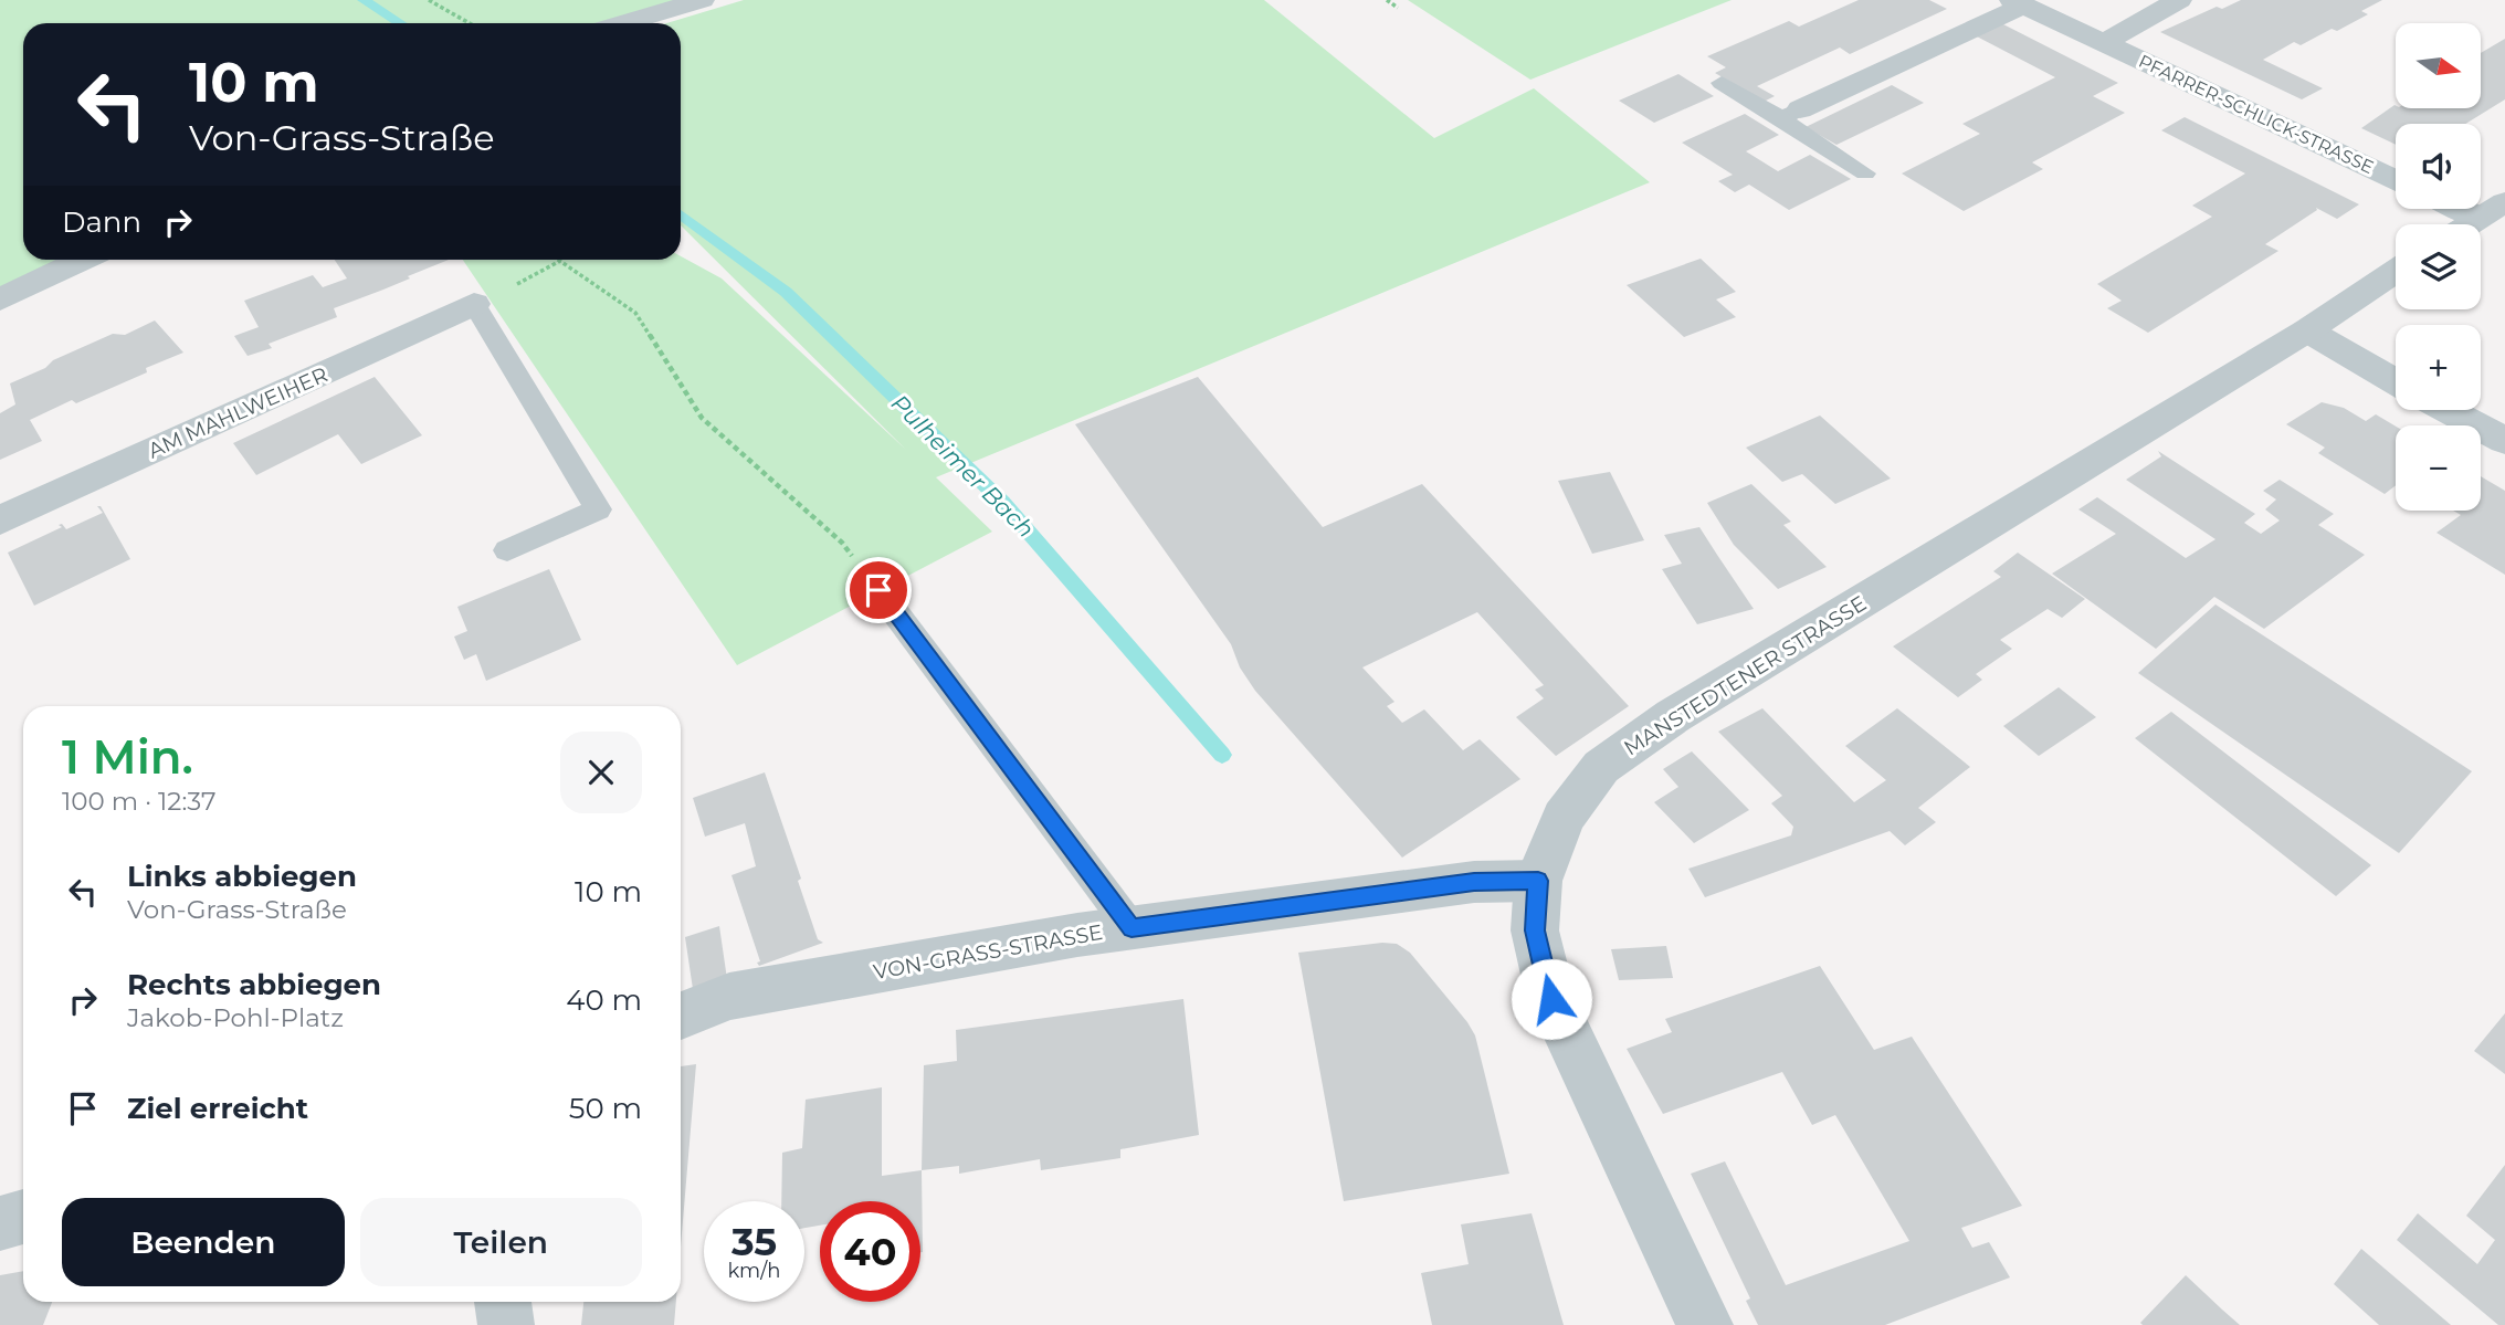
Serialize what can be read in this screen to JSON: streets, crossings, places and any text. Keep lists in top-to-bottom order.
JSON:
{
  "streets": {
    "street": [
      "PFARRER-SCHLICK-STRASSE",
      "AM MAHLWEIHER",
      "MANSTEDTENER STRASSE",
      "VON-GRASS-STRASSE"
    ]
  },
  "crossings": [
    ["MANSTEDTENER STRASSE", "VON-GRASS-STRASSE"]
  ],
  "water": ["Pulheimer Bach"],
  "north": "right",
  "page": {
    "map_buttons": ["+", "−"],
    "turn": ["10 m", "Von-Grass-Straße"],
    "then": "Dann",
    "heading": ["1 Min.", "100 m · 12:37"],
    "list": [
      {
        "name": "Links abbiegen",
        "note": "Von-Grass-Straße",
        "value": "10 m"
      },
      {
        "name": "Rechts abbiegen",
        "note": "Jakob-Pohl-Platz",
        "value": "40 m"
      },
      {
        "name": "Ziel erreicht",
        "value": "50 m"
      }
    ],
    "buttons": ["Beenden", "Teilen"],
    "speed": "35 km/h",
    "limit": "40"
  }
}
